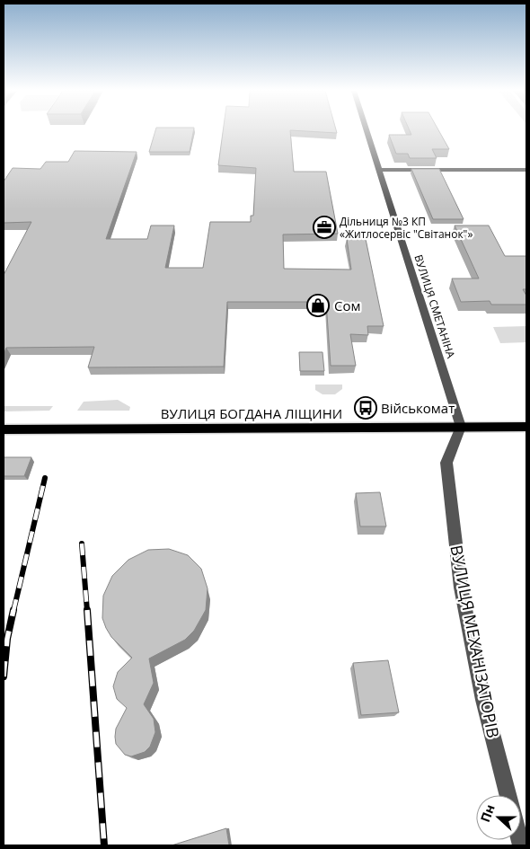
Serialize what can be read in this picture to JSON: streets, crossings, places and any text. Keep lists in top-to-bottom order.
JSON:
{
  "streets": {
    "main road": ["ВУЛИЦЯ БОГДАНА ЛІЩИНИ"],
    "street": ["ВУЛИЦЯ СМЕТАНІНА", "ВУЛИЦЯ МЕХАНІЗАТОРІВ"]
  },
  "crossings": [
    ["ВУЛИЦЯ СМЕТАНІНА", "ВУЛИЦЯ БОГДАНА ЛІЩИНИ"],
    ["ВУЛИЦЯ СМЕТАНІНА", "ВУЛИЦЯ МЕХАНІЗАТОРІВ"],
    ["ВУЛИЦЯ БОГДАНА ЛІЩИНИ", "ВУЛИЦЯ МЕХАНІЗАТОРІВ"]
  ],
  "places": {
    "office": ["Дільниця №3 КП «Житлосервіс \"Світанок\"»"],
    "shop": ["Сом"],
    "bus stop": ["Військомат"]
  },
  "north": "left"
}
